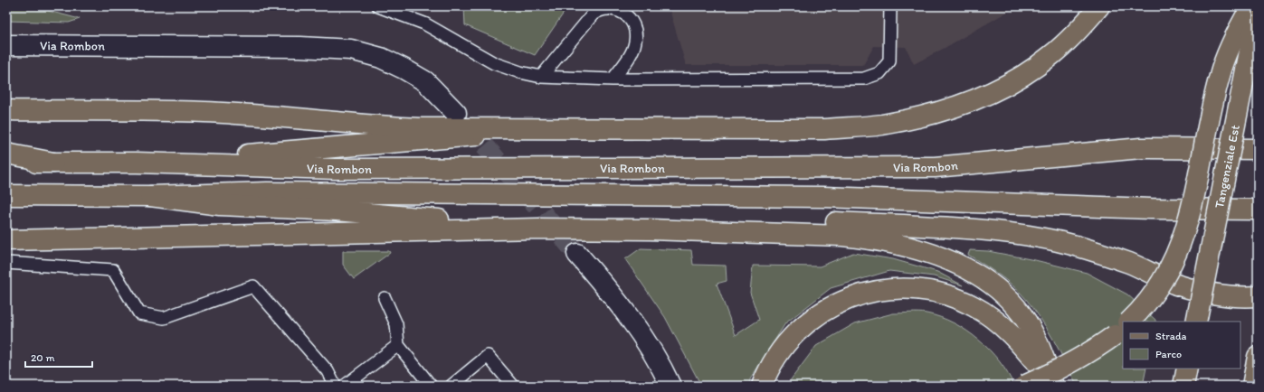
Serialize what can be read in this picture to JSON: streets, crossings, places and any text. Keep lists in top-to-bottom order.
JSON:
{
  "streets": {
    "main road": ["Via Rombon", "Tangenziale Est"]
  },
  "legend": ["Strada", "Parco"],
  "scale_bar": "20 m"
}
